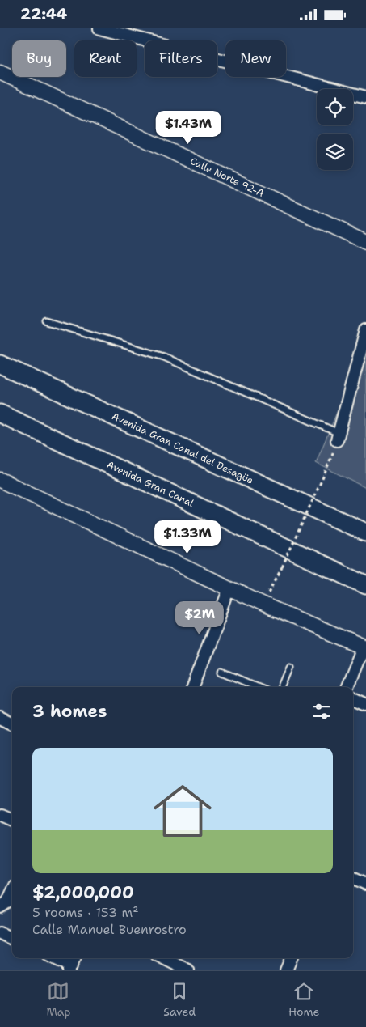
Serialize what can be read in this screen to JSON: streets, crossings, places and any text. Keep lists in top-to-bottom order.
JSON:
{
  "streets": {
    "main road": ["Avenida Gran Canal del Desagüe", "Avenida Gran Canal"],
    "street": ["Calle Norte 92-A"]
  },
  "page": {
    "status": "22:44",
    "chip": [
      "Buy",
      "Rent",
      "Filters",
      "New"
    ],
    "price": ["$1.43M", "$1.33M", "$2M"],
    "heading": "3 homes",
    "list": [
      {
        "name": "$2,000,000",
        "note": "5 rooms · 153 m² · Calle Manuel Buenrostro"
      }
    ],
    "tabs": ["Map", "Saved", "Home"]
  }
}
